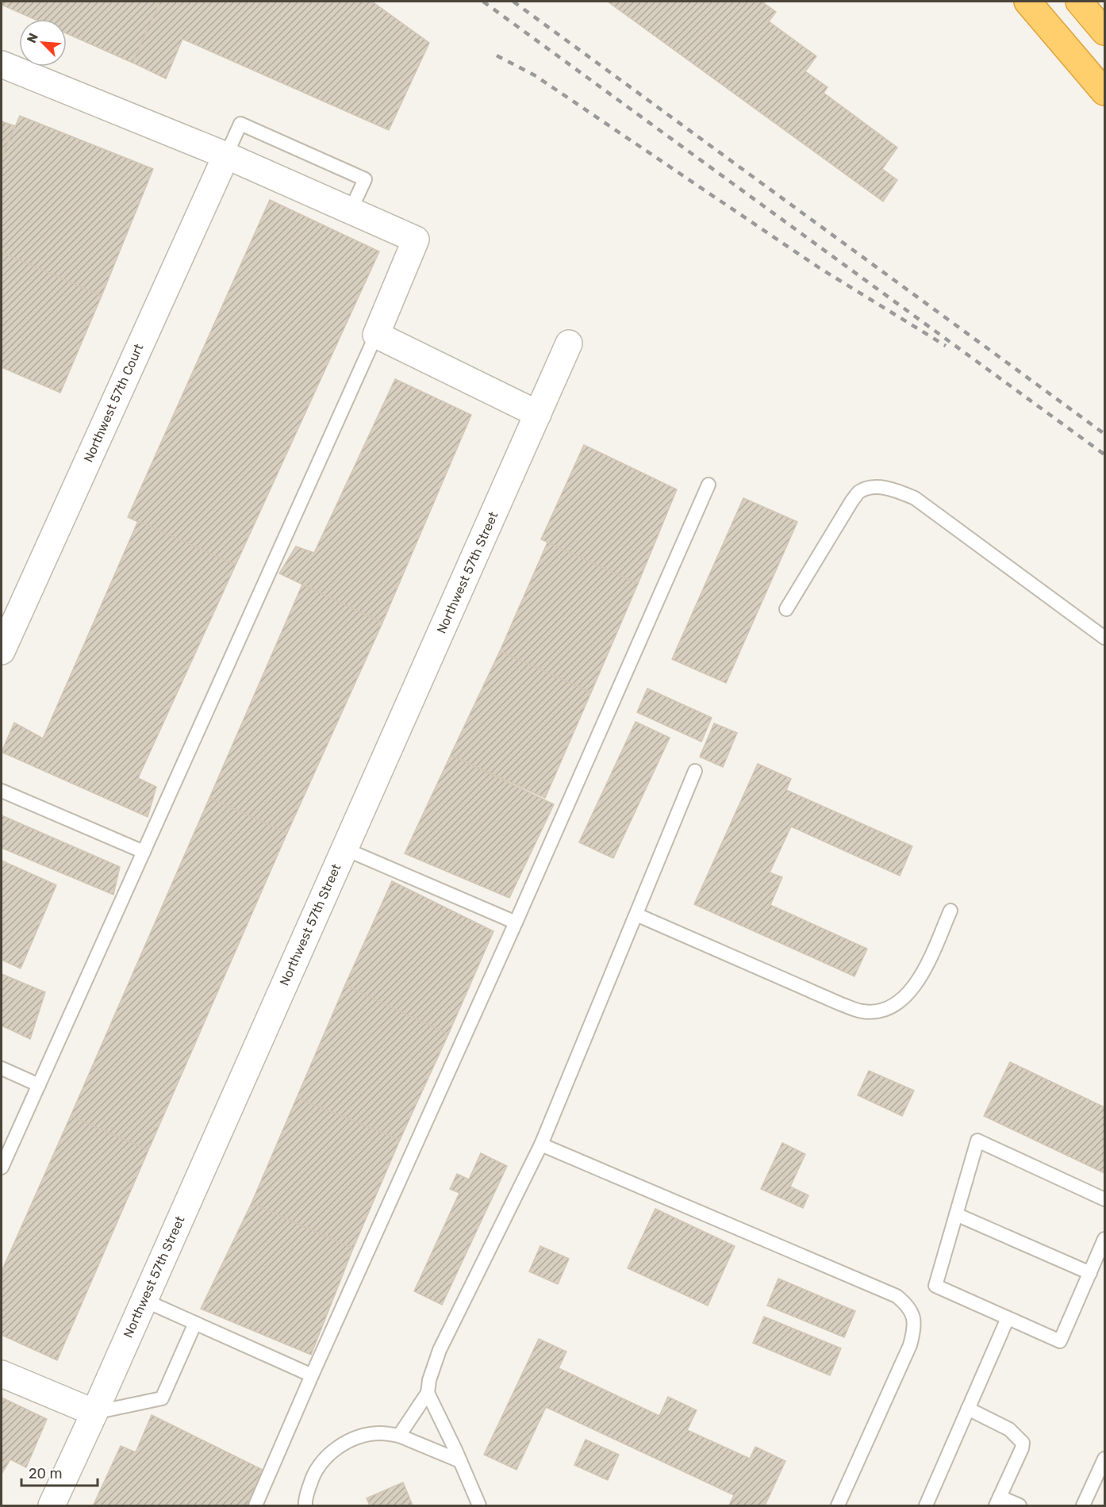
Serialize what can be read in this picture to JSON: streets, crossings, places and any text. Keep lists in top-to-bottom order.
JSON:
{
  "streets": {
    "street": ["Northwest 57th Court", "Northwest 57th Street"]
  },
  "scale_bar": "20 m",
  "north": "top left"
}
